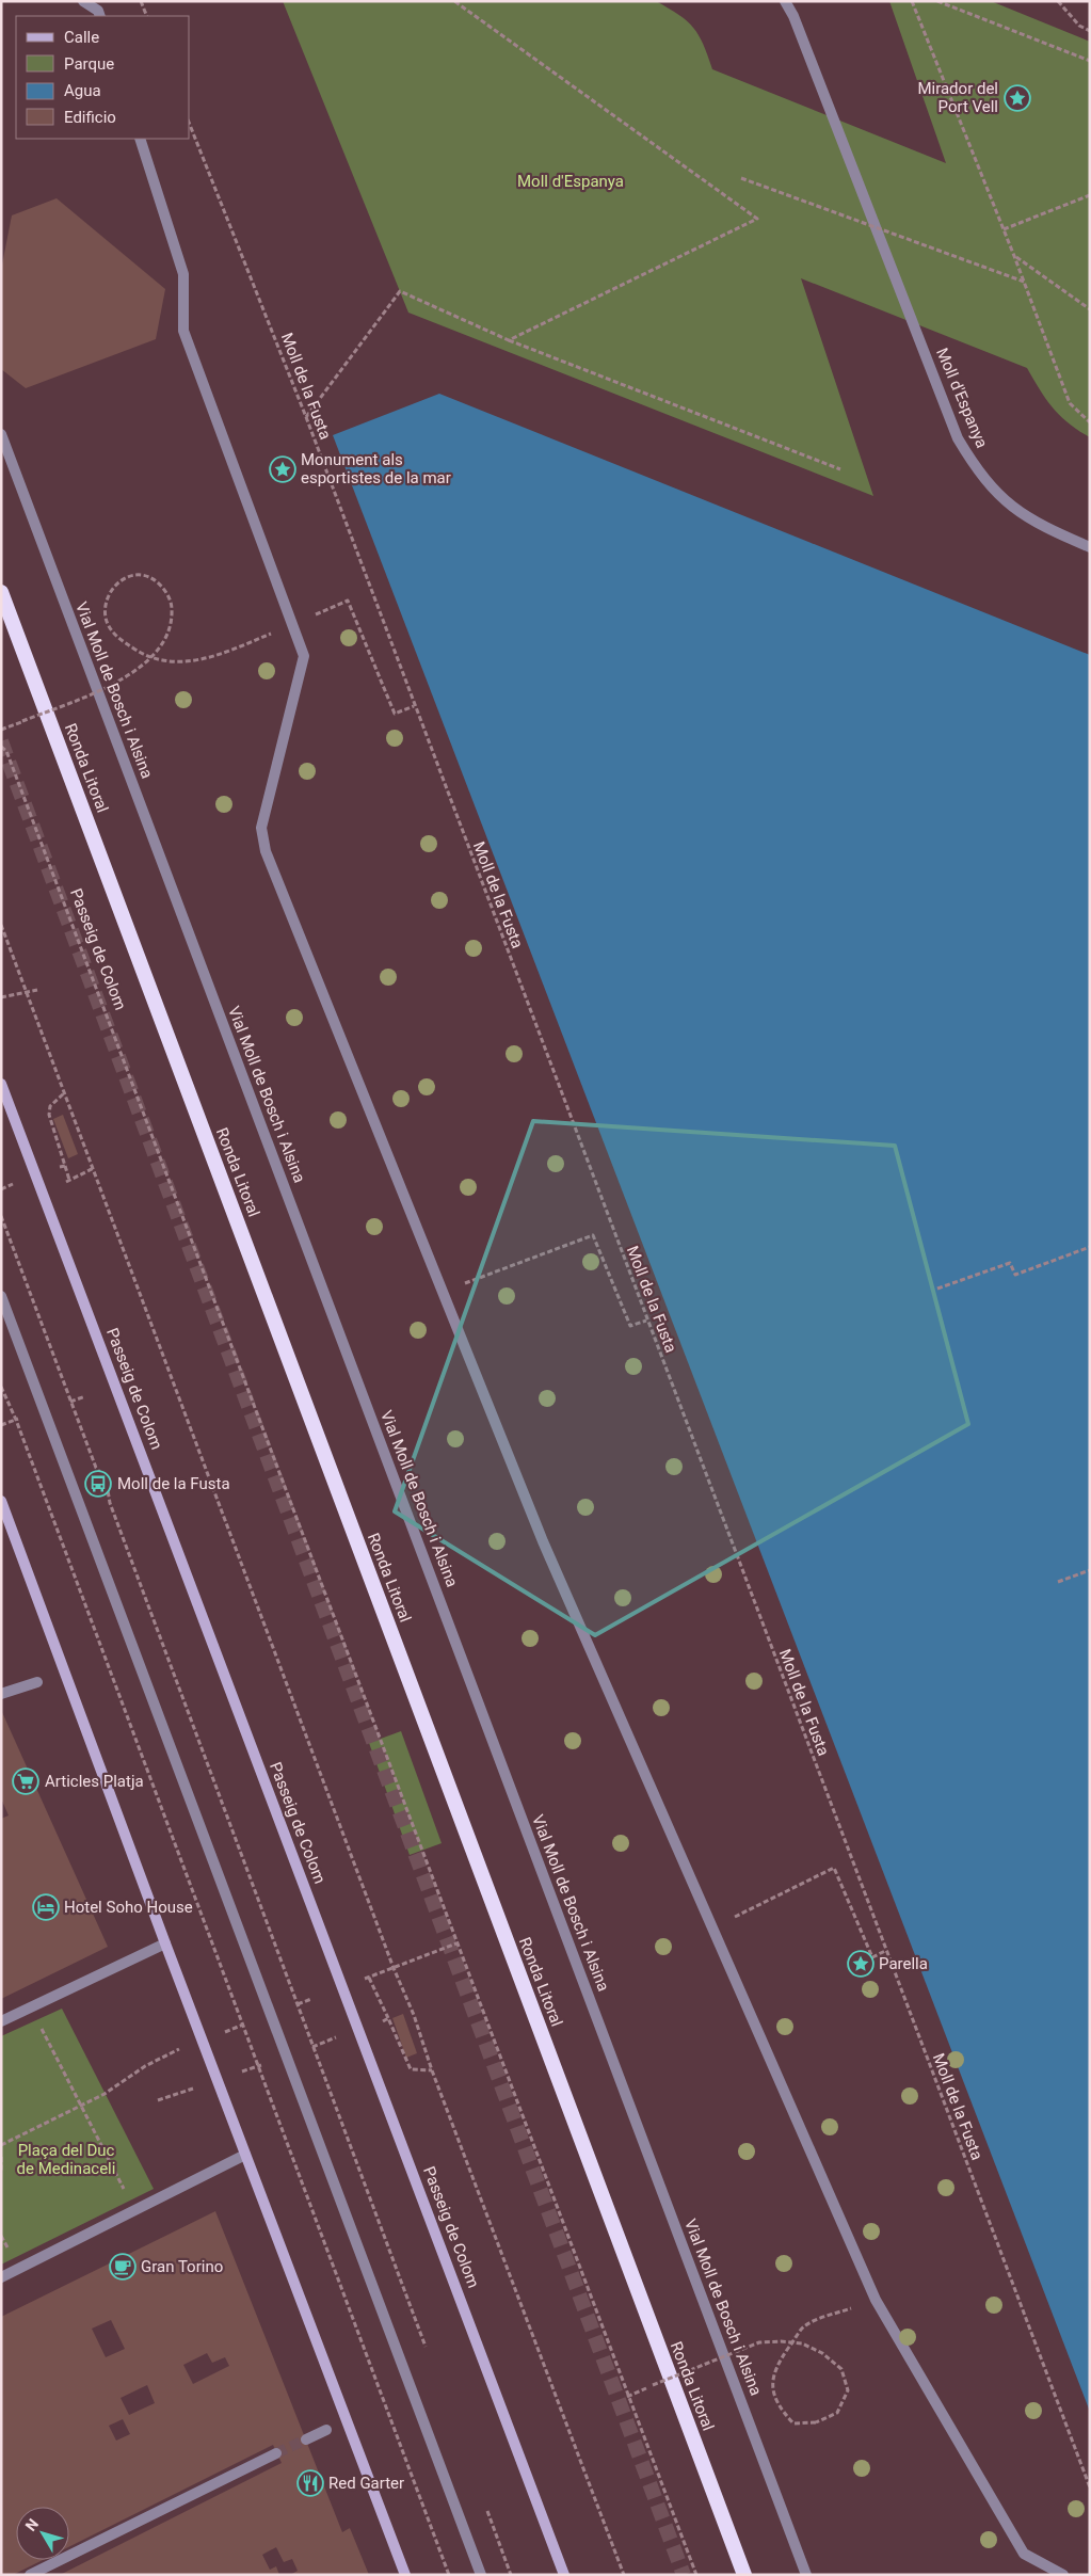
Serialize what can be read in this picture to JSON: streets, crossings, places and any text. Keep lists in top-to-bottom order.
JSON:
{
  "streets": {
    "highway": ["Ronda Litoral"],
    "main road": ["Passeig de Colom"],
    "street": ["Moll d'Espanya", "Vial Moll de Bosch i Alsina"],
    "path": ["Moll de la Fusta"]
  },
  "parks": ["Moll d'Espanya", "Plaça del Duc de Medinaceli"],
  "places": {
    "place": ["Mirador del Port Vell", "Monument als esportistes de la mar", "Parella"],
    "bus stop": ["Moll de la Fusta"],
    "supermarket": ["Articles Platja"],
    "hotel": ["Hotel Soho House"],
    "cafe": ["Gran Torino"],
    "restaurant": ["Red Garter"]
  },
  "legend": [
    "Calle",
    "Parque",
    "Agua",
    "Edificio"
  ],
  "north": "top left"
}
